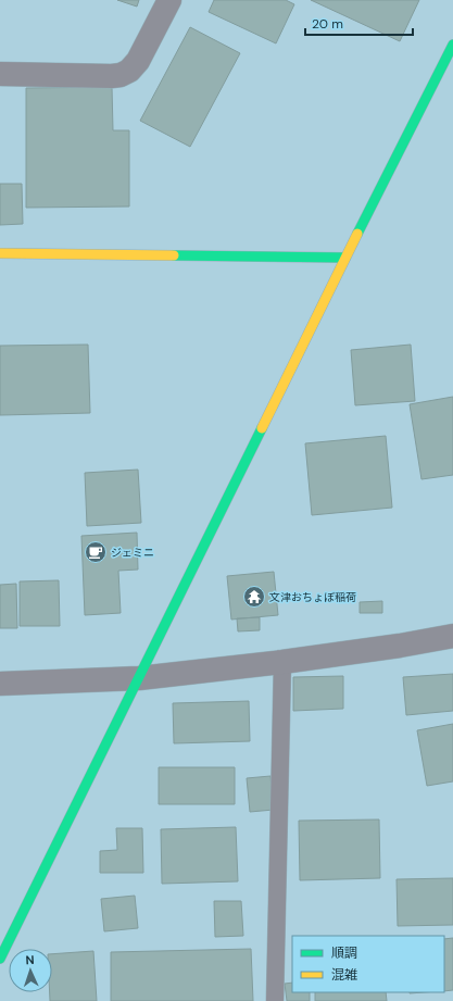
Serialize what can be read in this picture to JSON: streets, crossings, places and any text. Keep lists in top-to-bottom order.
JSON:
{
  "places": {
    "cafe": ["ジェミニ"],
    "temple": ["文津おちょぼ稲荷"]
  },
  "legend": ["順調", "混雑"],
  "scale_bar": "20 m",
  "north": "top"
}
